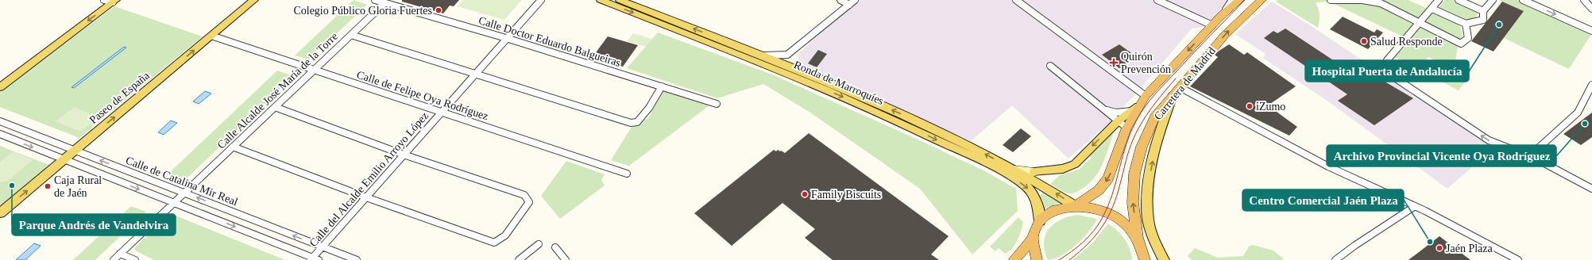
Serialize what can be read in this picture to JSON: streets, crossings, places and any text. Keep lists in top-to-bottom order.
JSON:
{
  "streets": {
    "highway": ["Carretera de Madrid"],
    "main road": ["Ronda de Marroquíes", "Paseo de España"],
    "street": [
      "Calle Doctor Eduardo Balgueiras",
      "Calle Alcalde José María de la Torre",
      "Calle de Felipe Oya Rodríguez",
      "Calle del Alcalde Emilio Arroyo López",
      "Calle de Catalina Mir Real"
    ]
  },
  "crossings": [
    ["Calle Doctor Eduardo Balgueiras", "Calle Alcalde José María de la Torre"],
    ["Calle Doctor Eduardo Balgueiras", "Calle del Alcalde Emilio Arroyo López"],
    ["Ronda de Marroquíes", "Carretera de Madrid"],
    ["Calle Alcalde José María de la Torre", "Calle de Felipe Oya Rodríguez"],
    ["Calle Alcalde José María de la Torre", "Calle de Catalina Mir Real"],
    ["Calle de Felipe Oya Rodríguez", "Paseo de España"],
    ["Calle de Felipe Oya Rodríguez", "Calle del Alcalde Emilio Arroyo López"],
    ["Paseo de España", "Calle de Catalina Mir Real"],
    ["Calle del Alcalde Emilio Arroyo López", "Calle de Catalina Mir Real"]
  ],
  "one_way": ["Paseo de España"],
  "places": {
    "other": [
      "Colegio Público Gloria Fuertes",
      "Hospital Puerta de Andalucía",
      "Salud Responde",
      "iZumo",
      "Archivo Provincial Vicente Oya Rodríguez",
      "Parque Andrés de Vandelvira",
      "Caja Rural de Jaén",
      "Family Biscuits",
      "Centro Comercial Jaén Plaza",
      "Jaén Plaza"
    ],
    "health": ["Quirón Prevención"]
  }
}
